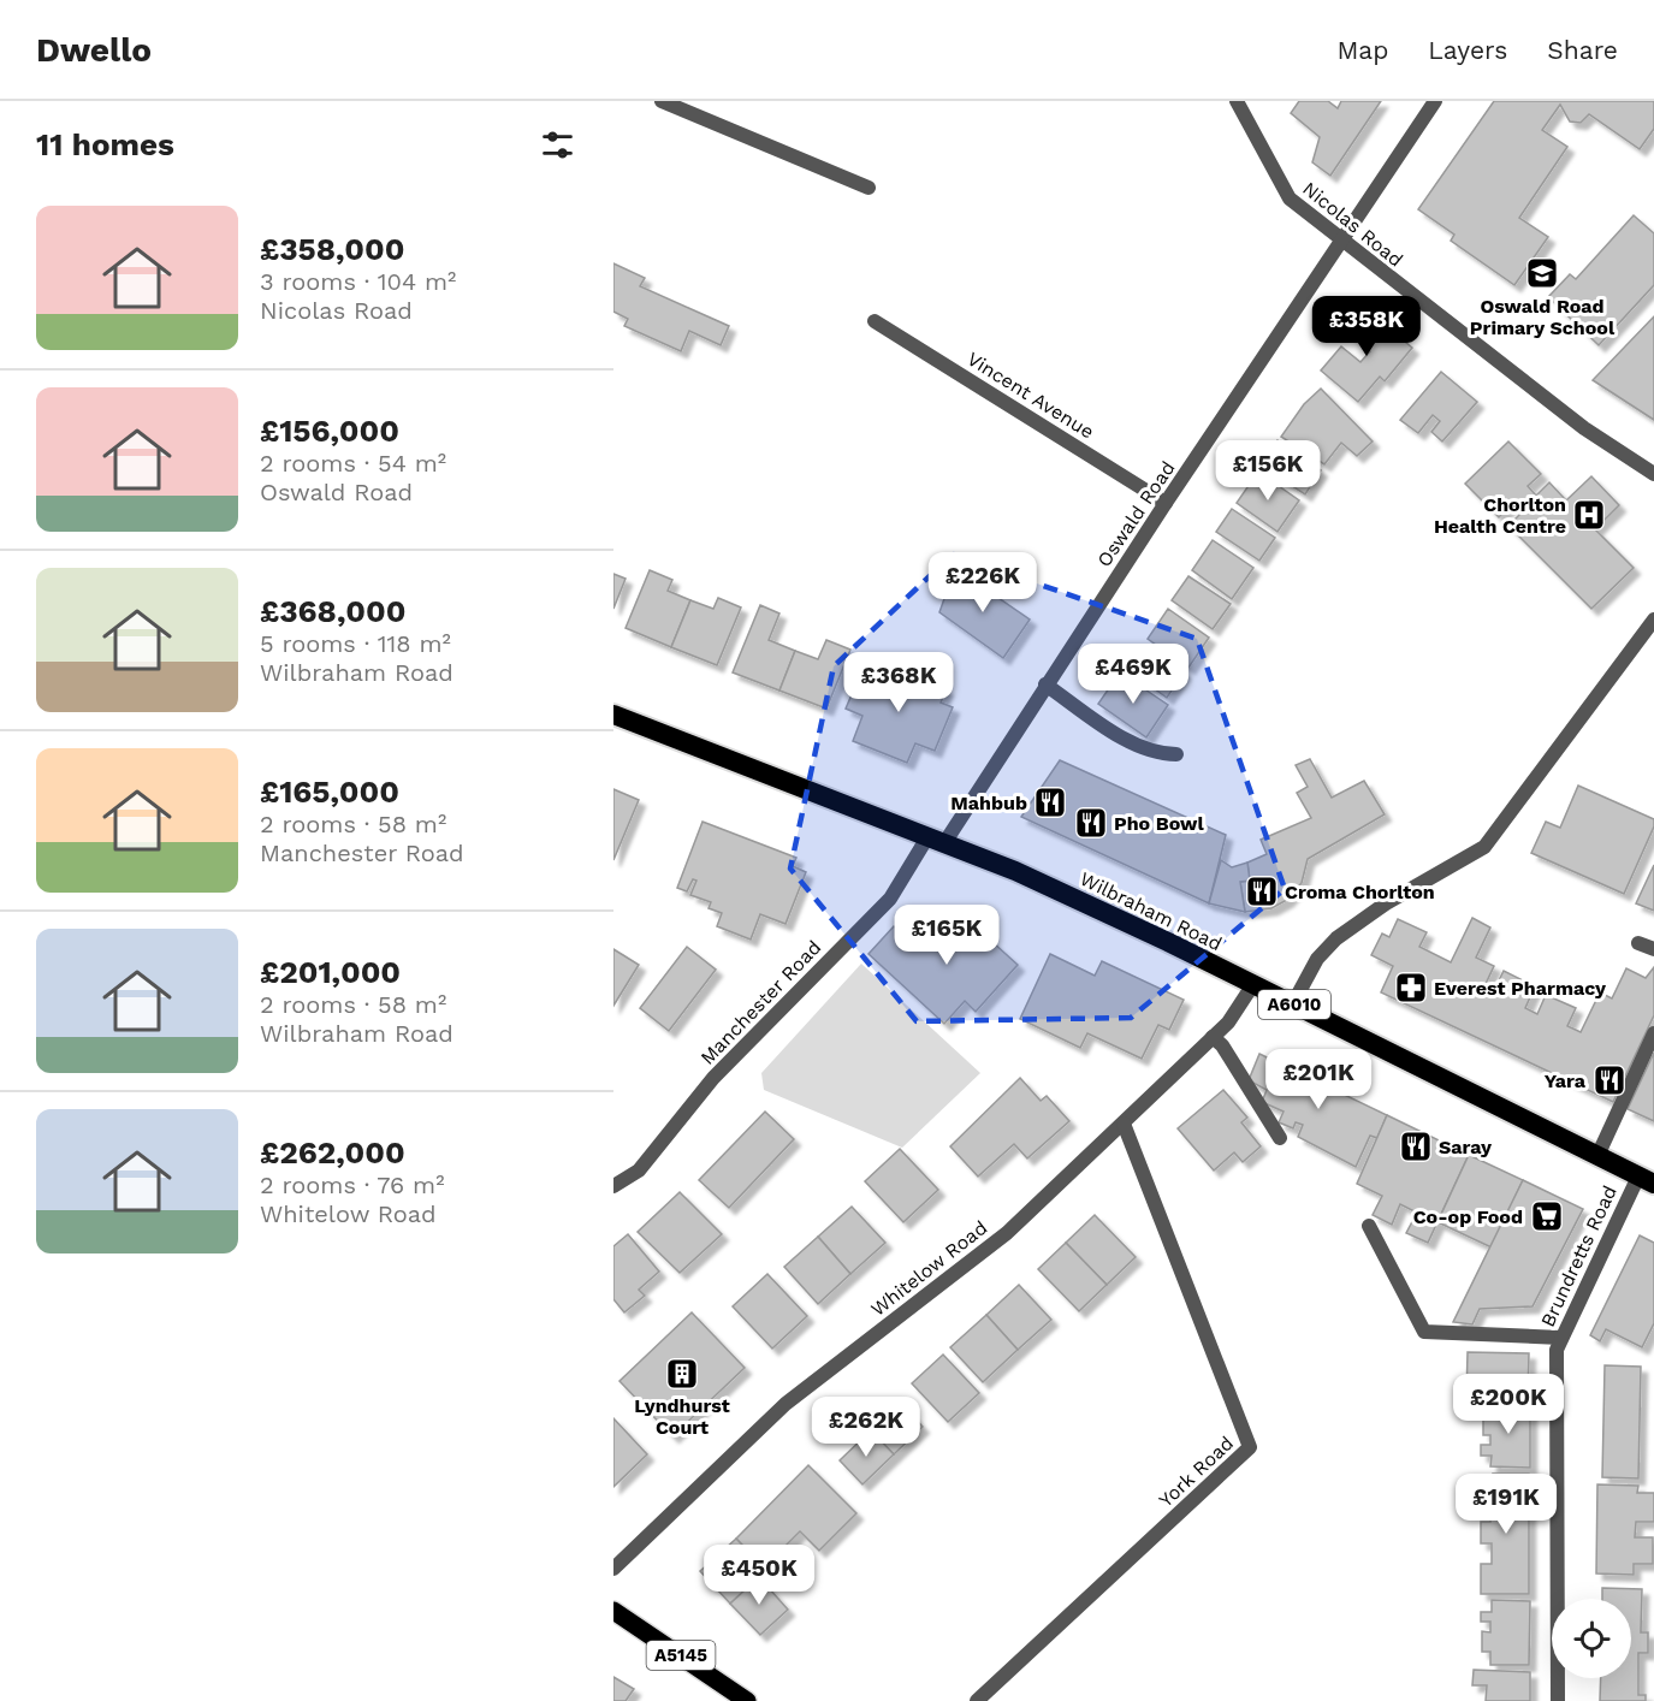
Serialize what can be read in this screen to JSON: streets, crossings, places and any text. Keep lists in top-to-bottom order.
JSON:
{
  "streets": {
    "highway": ["Wilbraham Road", "A6010"],
    "main road": ["A5145"],
    "street": [
      "Nicolas Road",
      "Vincent Avenue",
      "Oswald Road",
      "Manchester Road",
      "Brundretts Road",
      "Whitelow Road",
      "York Road"
    ]
  },
  "crossings": [
    ["Nicolas Road", "Oswald Road"],
    ["Vincent Avenue", "Oswald Road"],
    ["Oswald Road", "Wilbraham Road"],
    ["Oswald Road", "Manchester Road"],
    ["Wilbraham Road", "Manchester Road"],
    ["Wilbraham Road", "Brundretts Road"],
    ["Wilbraham Road", "Whitelow Road"],
    ["Whitelow Road", "York Road"]
  ],
  "places": {
    "school or university": ["Oswald Road Primary School"],
    "hospital": ["Chorlton Health Centre"],
    "restaurant": [
      "Mahbub",
      "Pho Bowl",
      "Croma Chorlton",
      "Yara",
      "Saray"
    ],
    "pharmacy": ["Everest Pharmacy"],
    "supermarket": ["Co-op Food"],
    "building": ["Lyndhurst Court"]
  },
  "page": {
    "header": "Dwello",
    "nav": ["Map", "Layers", "Share"],
    "heading": "11 homes",
    "list": [
      {
        "name": "£358,000",
        "note": "3 rooms · 104 m² · Nicolas Road"
      },
      {
        "name": "£156,000",
        "note": "2 rooms · 54 m² · Oswald Road"
      },
      {
        "name": "£368,000",
        "note": "5 rooms · 118 m² · Wilbraham Road"
      },
      {
        "name": "£165,000",
        "note": "2 rooms · 58 m² · Manchester Road"
      },
      {
        "name": "£201,000",
        "note": "2 rooms · 58 m² · Wilbraham Road"
      },
      {
        "name": "£262,000",
        "note": "2 rooms · 76 m² · Whitelow Road"
      }
    ],
    "price": [
      "£358K",
      "£156K",
      "£226K",
      "£469K",
      "£368K",
      "£165K",
      "£201K",
      "£200K",
      "£262K",
      "£191K",
      "£450K"
    ]
  }
}
